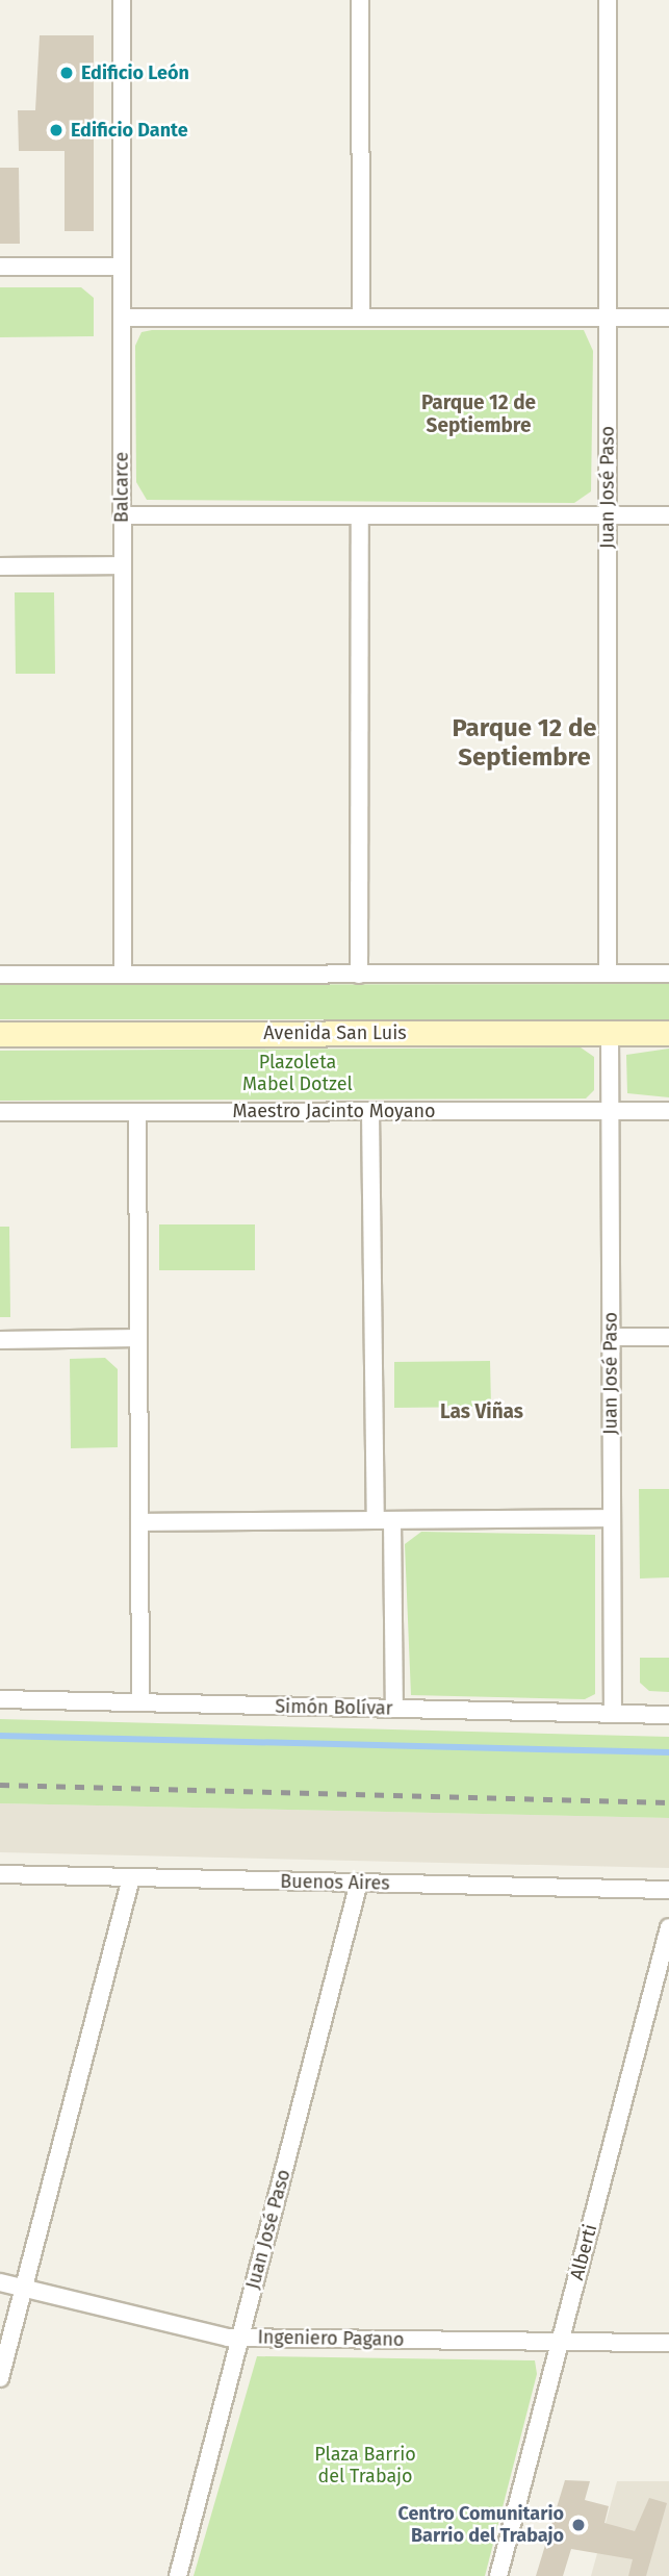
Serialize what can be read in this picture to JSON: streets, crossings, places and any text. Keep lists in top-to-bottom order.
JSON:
{
  "streets": {
    "main road": ["Avenida San Luis"],
    "street": [
      "Balcarce",
      "Juan José Paso",
      "Maestro Jacinto Moyano",
      "Simón Bolívar",
      "Buenos Aires",
      "Alberti",
      "Ingeniero Pagano"
    ]
  },
  "crossings": [
    ["Juan José Paso", "Avenida San Luis"],
    ["Juan José Paso", "Maestro Jacinto Moyano"],
    ["Juan José Paso", "Simón Bolívar"],
    ["Juan José Paso", "Buenos Aires"],
    ["Juan José Paso", "Ingeniero Pagano"],
    ["Alberti", "Ingeniero Pagano"]
  ],
  "districts": ["Parque 12 de Septiembre", "Parque 12 de Septiembre", "Las Viñas"],
  "parks": ["Plazoleta Mabel Dotzel", "Plaza Barrio del Trabajo"],
  "places": ["Edificio León", "Edificio Dante", "Centro Comunitario Barrio del Trabajo"]
}
